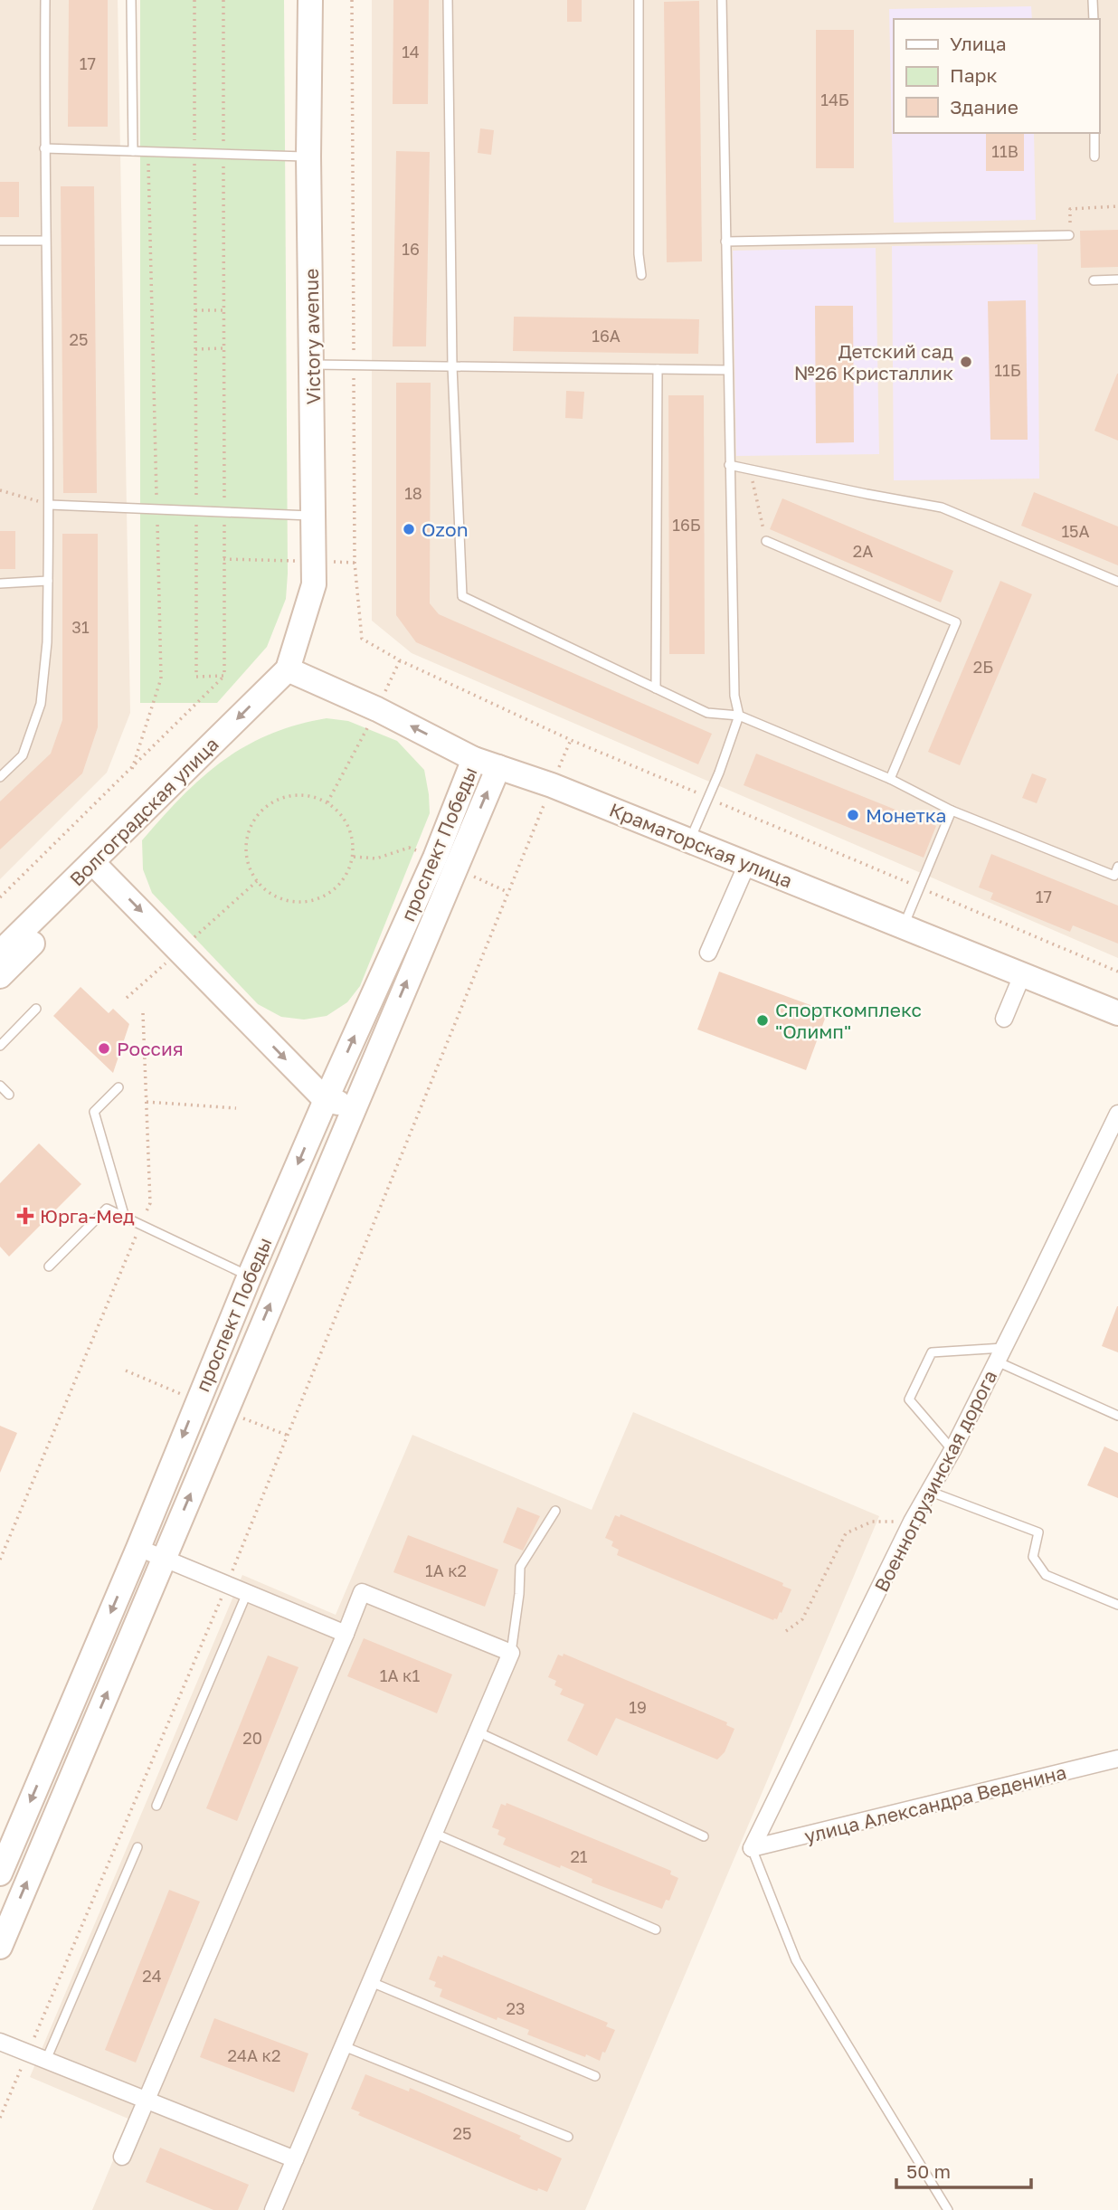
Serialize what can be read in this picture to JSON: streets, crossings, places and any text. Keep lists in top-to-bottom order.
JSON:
{
  "streets": {
    "main road": [
      "Victory avenue",
      "Волгоградская улица",
      "проспект Победы",
      "Краматорская улица"
    ],
    "street": ["Военногрузинская дорога", "улица Александра Веденина"]
  },
  "crossings": [
    ["Victory avenue", "Волгоградская улица"],
    ["Victory avenue", "Краматорская улица"],
    ["Волгоградская улица", "Краматорская улица"],
    ["проспект Победы", "Краматорская улица"],
    ["Военногрузинская дорога", "улица Александра Веденина"]
  ],
  "one_way": ["Волгоградская улица"],
  "places": {
    "other": [
      "Детский сад №26 Кристаллик",
      "Ozon",
      "Монетка",
      "Спорткомплекс \"Олимп\"",
      "Россия"
    ],
    "health": ["Юрга-Мед"]
  },
  "house_numbers": [
    "14",
    "17",
    "14Б",
    "11В",
    "16",
    "16А",
    "25",
    "11Б",
    "18",
    "16Б",
    "15А",
    "2А",
    "31",
    "2Б",
    "17",
    "1А к2",
    "1А к1",
    "19",
    "20",
    "21",
    "24",
    "23",
    "24А к2",
    "25"
  ],
  "legend": ["Улица", "Парк", "Здание"],
  "scale_bar": "50 m"
}
